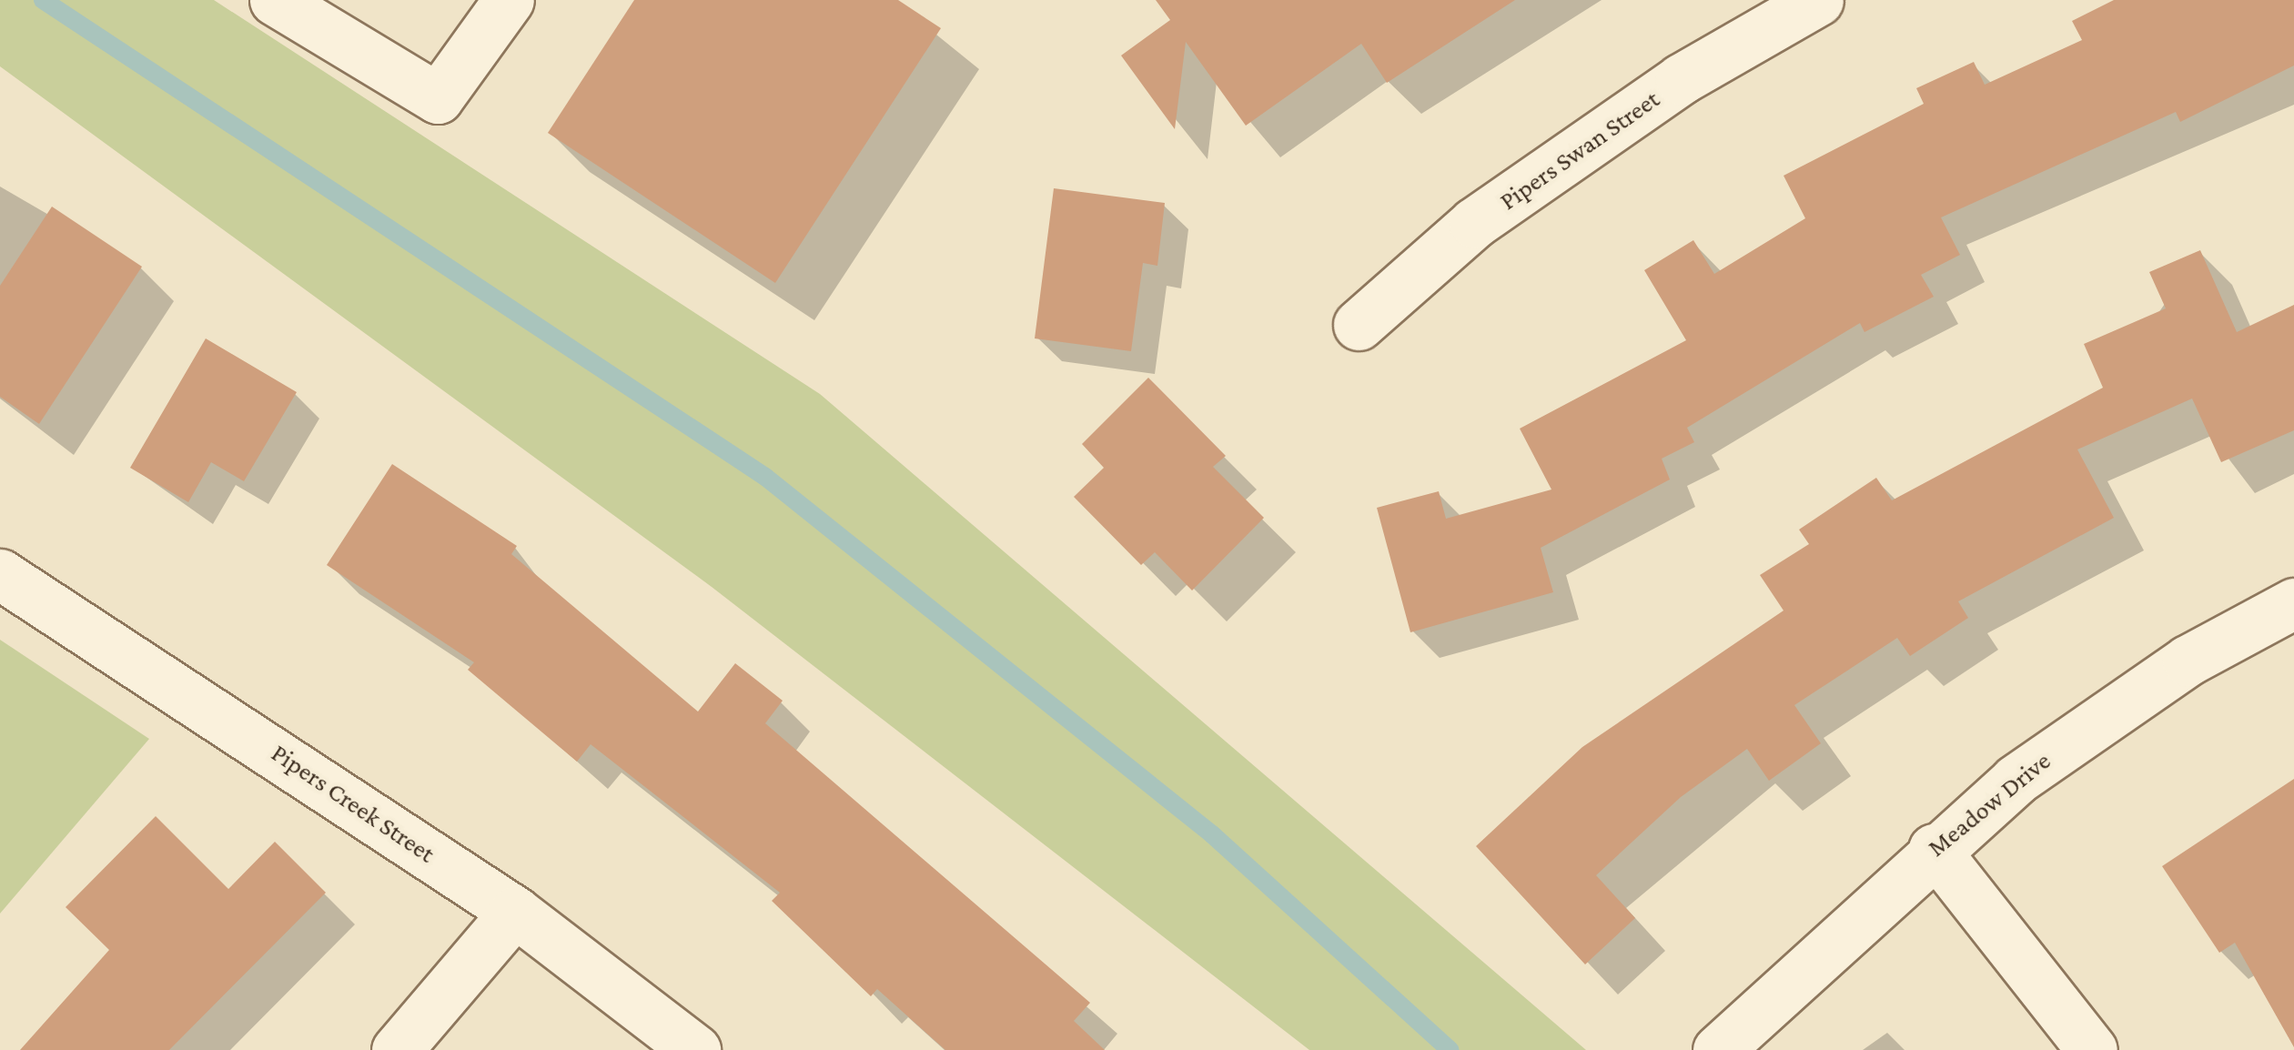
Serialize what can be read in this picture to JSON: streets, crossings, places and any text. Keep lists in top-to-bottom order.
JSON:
{
  "streets": {
    "street": ["Pipers Swan Street", "Pipers Creek Street", "Meadow Drive"]
  }
}
